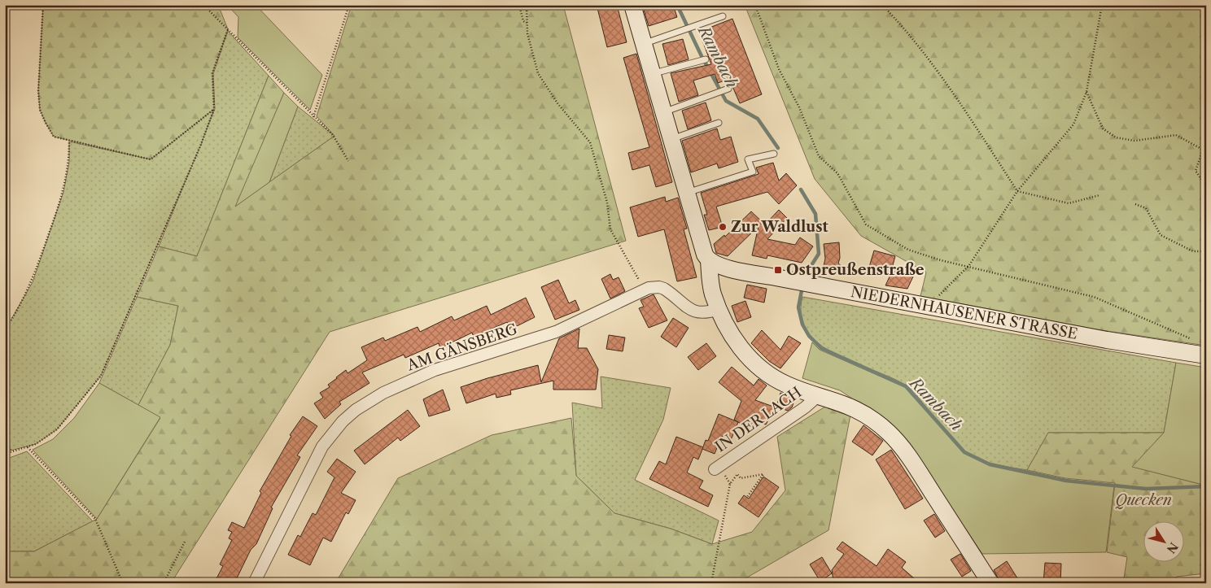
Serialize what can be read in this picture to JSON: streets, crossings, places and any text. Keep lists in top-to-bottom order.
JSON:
{
  "streets": {
    "main road": ["NIEDERNHAUSENER STRASSE"],
    "street": ["AM GÄNSBERG", "IN DER LACH"]
  },
  "water": ["Rambach"],
  "parks": ["Quecken"],
  "places": {
    "other": ["Zur Waldlust"],
    "transit": ["Ostpreußenstraße"]
  },
  "north": "bottom right"
}
